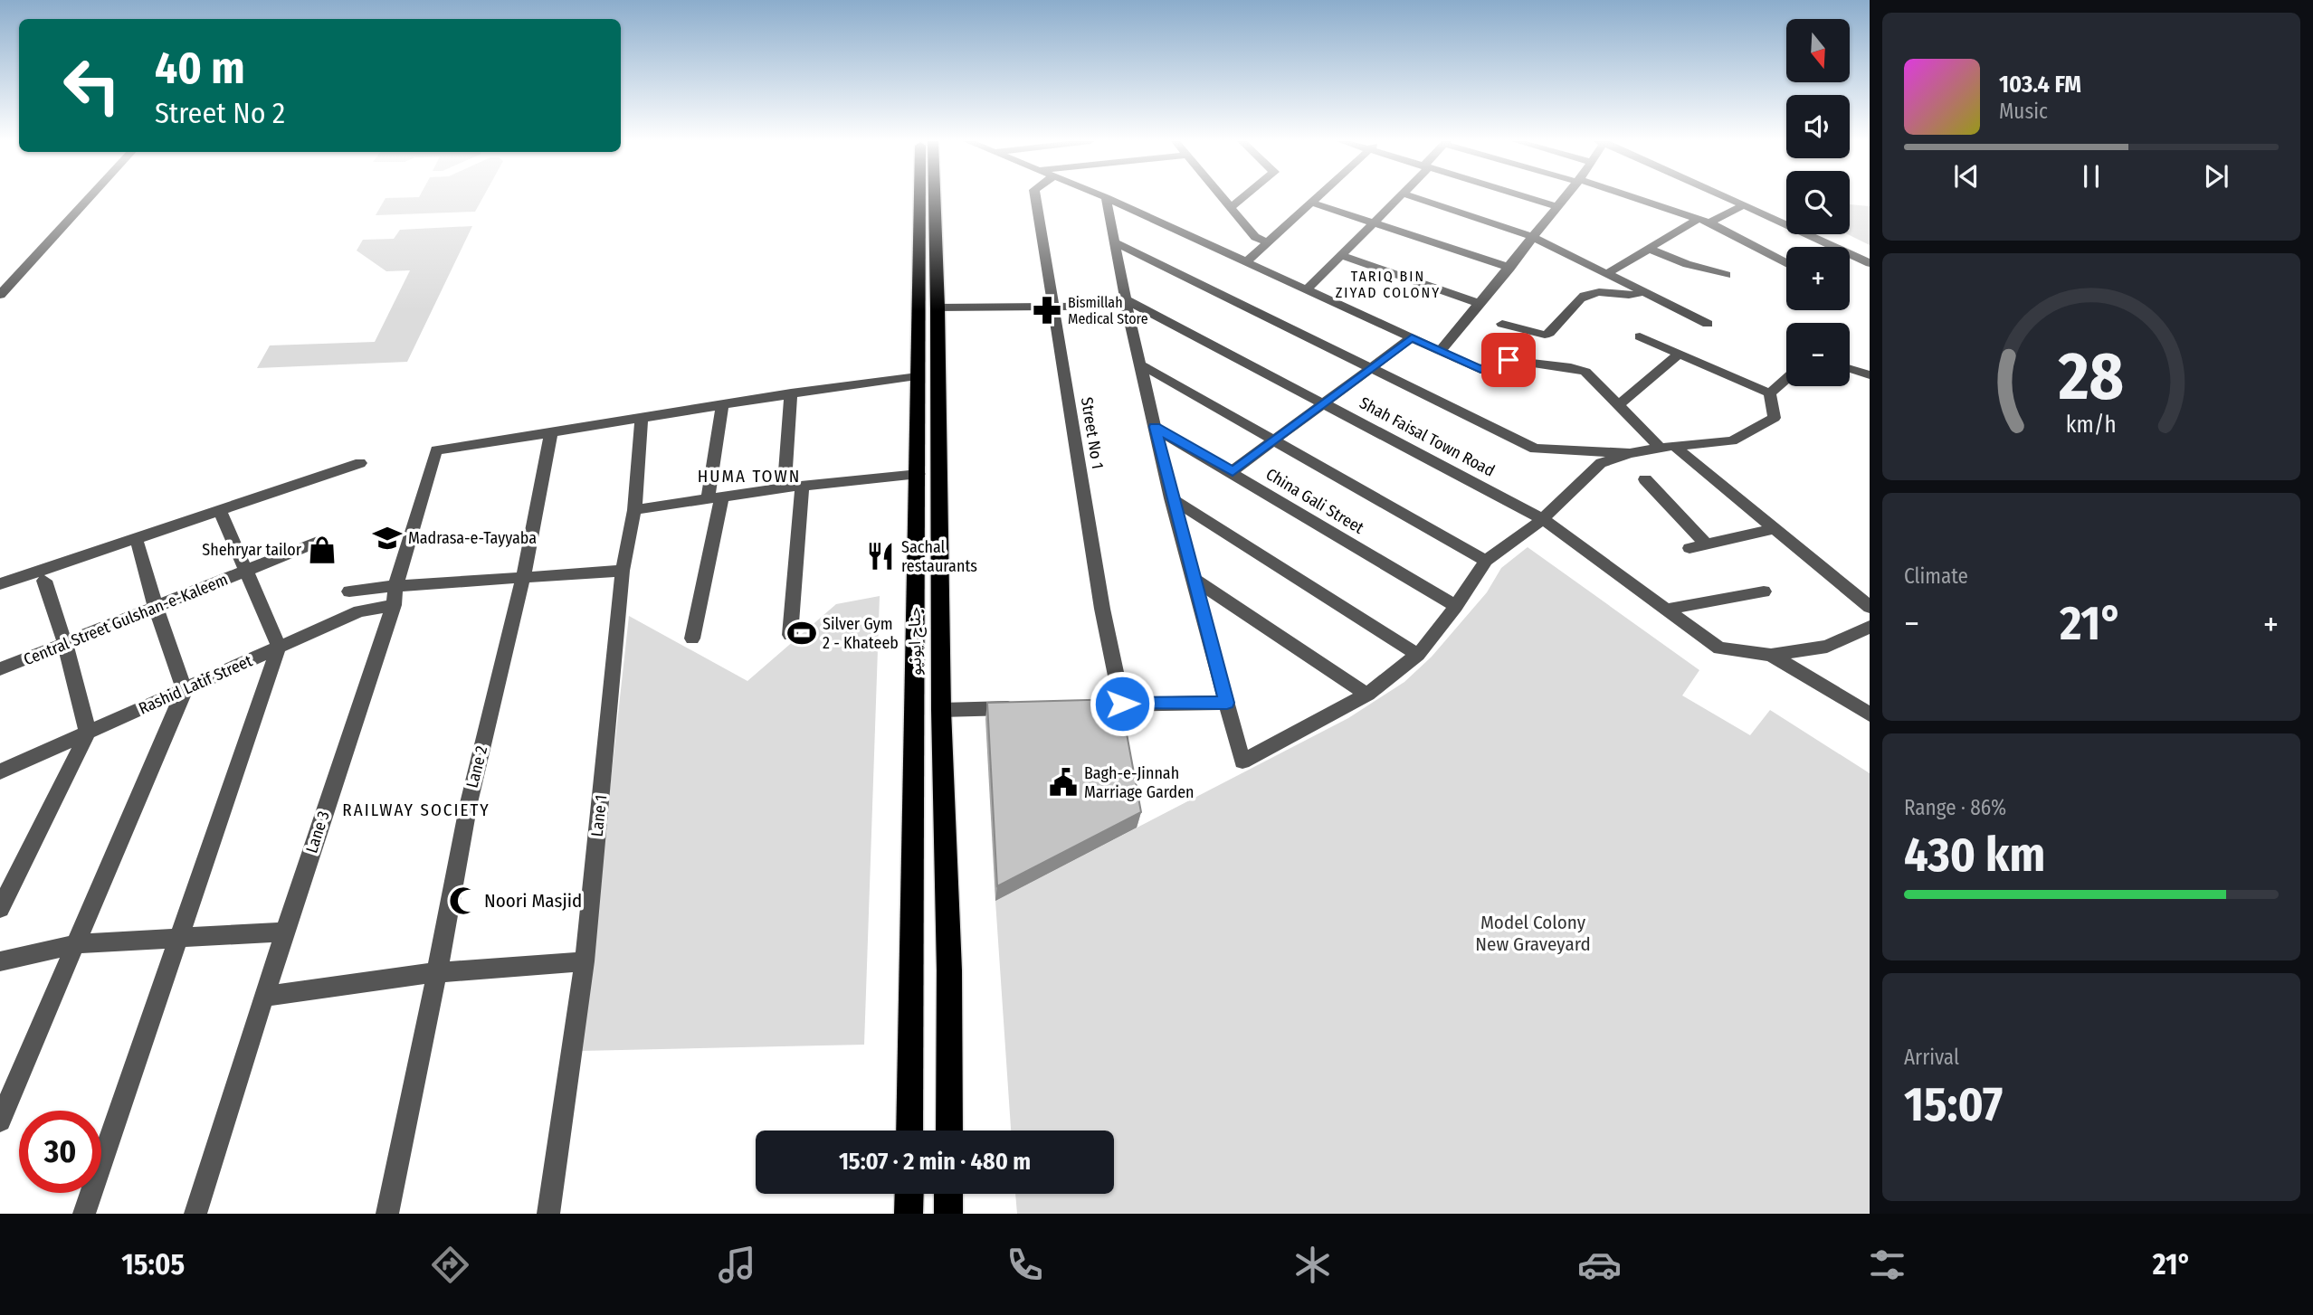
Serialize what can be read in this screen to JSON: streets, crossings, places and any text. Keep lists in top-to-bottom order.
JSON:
{
  "streets": {
    "highway": ["جناح ایونیو"],
    "street": [
      "Street No 1",
      "Shah Faisal Town Road",
      "China Gali Street",
      "Central Street Gulshan-e-Kaleem",
      "Rashid Latif Street",
      "Lane 2",
      "Lane 1",
      "Lane 3"
    ]
  },
  "crossings": [
    ["Rashid Latif Street", "Lane 3"],
    ["Lane 2", "Lane 3"]
  ],
  "districts": ["TARIQ BIN ZIYAD COLONY", "HUMA TOWN", "RAILWAY SOCIETY"],
  "parks": ["Model Colony New Graveyard"],
  "places": {
    "pharmacy": ["Bismillah Medical Store"],
    "school or university": ["Madrasa-e-Tayyaba"],
    "shop": ["Shehryar tailor"],
    "restaurant": ["Sachal restaurants"],
    "sports": ["Silver Gym 2 - Khateeb"],
    "public building": ["Bagh-e-Jinnah Marriage Garden"],
    "mosque": ["Noori Masjid"]
  },
  "north": "bottom",
  "page": {
    "map_buttons": ["+", "−"],
    "turn": ["40 m", "Street No 2"],
    "song": ["103.4 FM", "Music"],
    "tile": [
      "Climate",
      ["Range · 86%", "430 km"],
      ["Arrival", "15:07"]
    ],
    "heat": ["−", "21°", "+"],
    "limit": "30",
    "trip": "15:07 · 2 min · 480 m",
    "tabs": ["15:05", "21°"],
    "gauge": ["28", "km/h"]
  }
}
